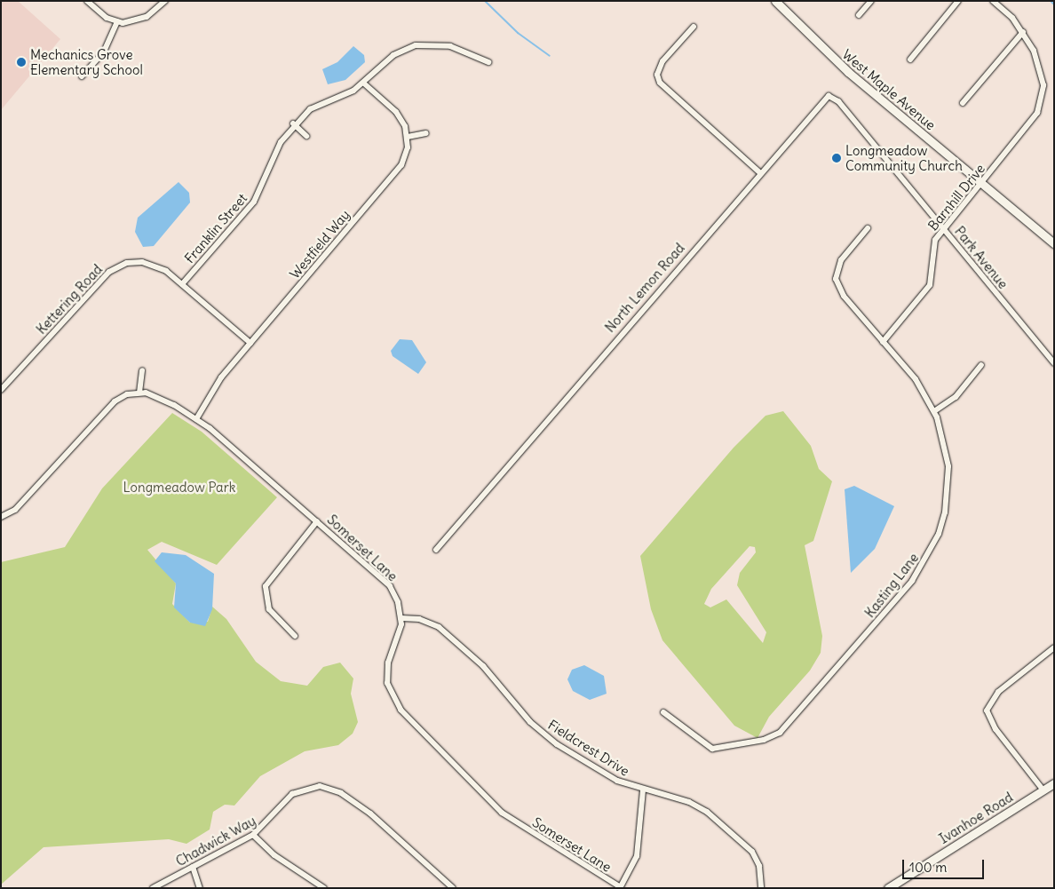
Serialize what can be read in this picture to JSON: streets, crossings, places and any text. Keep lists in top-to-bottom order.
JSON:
{
  "streets": {
    "main road": ["West Maple Avenue", "Ivanhoe Road"],
    "street": [
      "Barnhill Drive",
      "Franklin Street",
      "Westfield Way",
      "Park Avenue",
      "North Lemon Road",
      "Kettering Road",
      "Somerset Lane",
      "Kasting Lane",
      "Fieldcrest Drive",
      "Chadwick Way"
    ]
  },
  "crossings": [
    ["West Maple Avenue", "Barnhill Drive"],
    ["Barnhill Drive", "Park Avenue"],
    ["Barnhill Drive", "Kasting Lane"],
    ["Franklin Street", "Kettering Road"],
    ["Westfield Way", "Kettering Road"],
    ["Westfield Way", "Somerset Lane"],
    ["Park Avenue", "North Lemon Road"],
    ["Somerset Lane", "Fieldcrest Drive"]
  ],
  "parks": ["Longmeadow Park"],
  "places": ["Mechanics Grove Elementary School", "Longmeadow Community Church"],
  "scale_bar": "100 m"
}
